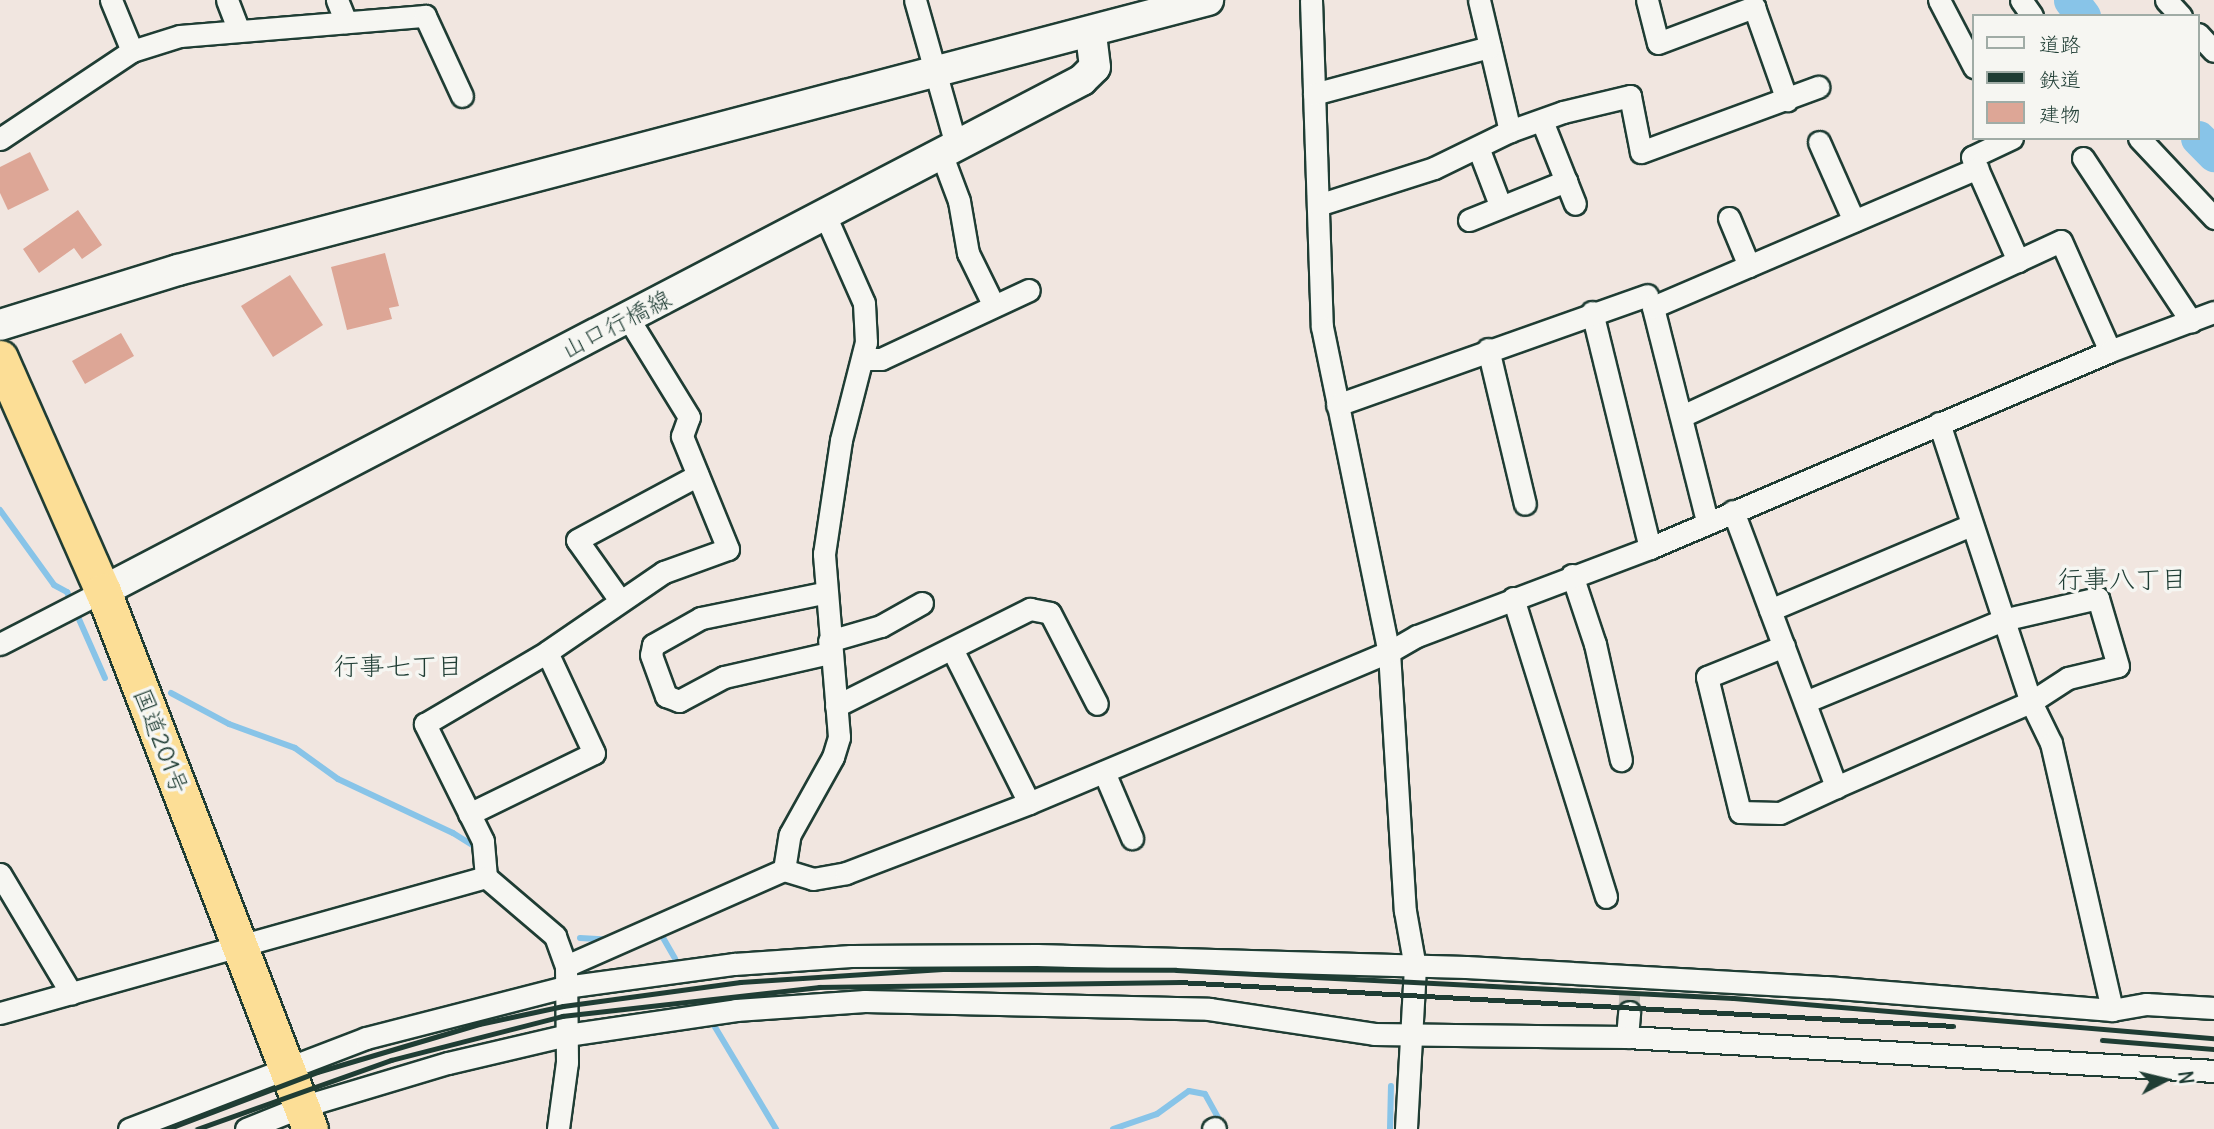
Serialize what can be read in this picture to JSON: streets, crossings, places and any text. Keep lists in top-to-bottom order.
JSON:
{
  "streets": {
    "highway": ["国道201号"],
    "main road": ["山口行橋線"]
  },
  "crossings": [
    ["山口行橋線", "国道201号"]
  ],
  "districts": ["行事八丁目", "行事七丁目"],
  "legend": ["道路", "鉄道", "建物"],
  "north": "right"
}
